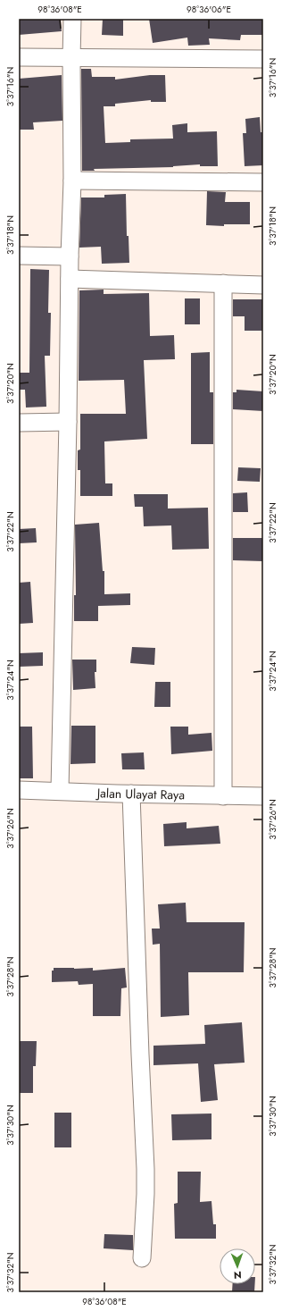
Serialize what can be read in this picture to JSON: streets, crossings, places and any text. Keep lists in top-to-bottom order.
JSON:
{
  "streets": {
    "street": ["Jalan Ulayat Raya"]
  },
  "north": "bottom",
  "coordinates": [
    "98°36'08\"E",
    "98°36'06\"E",
    "3°37'16\"N",
    "3°37'18\"N",
    "3°37'20\"N",
    "3°37'22\"N",
    "3°37'24\"N",
    "3°37'26\"N",
    "3°37'28\"N",
    "3°37'30\"N",
    "3°37'32\"N"
  ]
}
